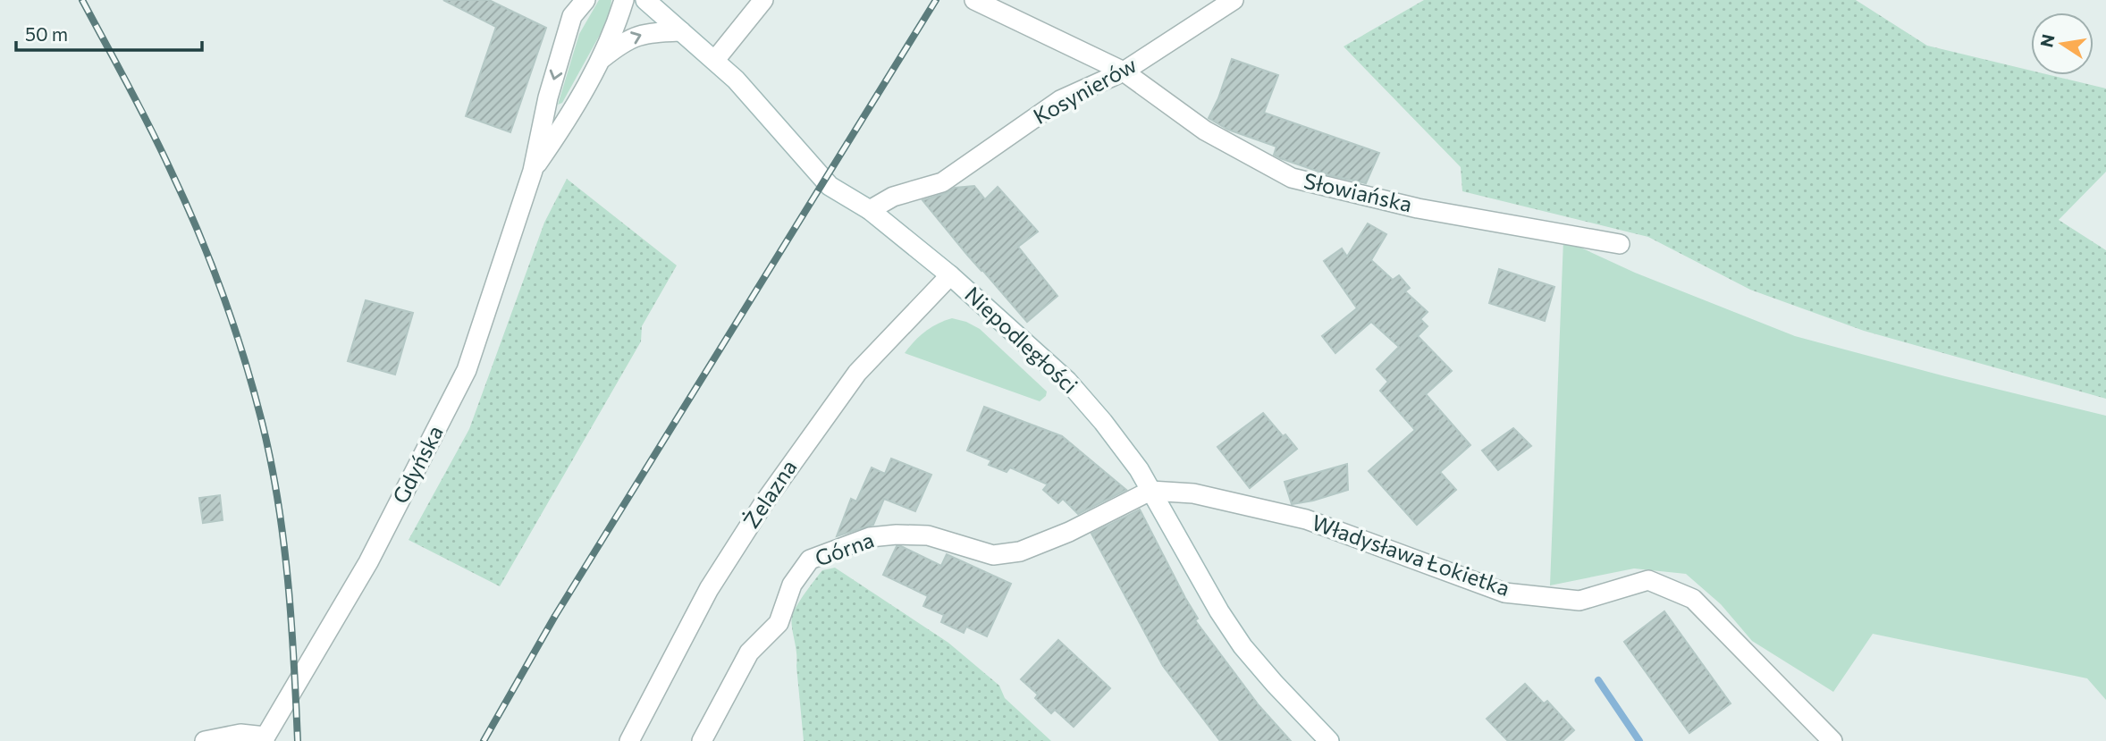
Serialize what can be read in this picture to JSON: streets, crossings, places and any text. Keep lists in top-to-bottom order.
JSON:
{
  "streets": {
    "street": [
      "Kosynierów",
      "Słowiańska",
      "Niepodległości",
      "Gdyńska",
      "Żelazna",
      "Górna",
      "Władysława Łokietka"
    ]
  },
  "crossings": [
    ["Kosynierów", "Słowiańska"],
    ["Kosynierów", "Niepodległości"],
    ["Niepodległości", "Gdyńska"],
    ["Niepodległości", "Żelazna"],
    ["Niepodległości", "Górna"],
    ["Niepodległości", "Władysława Łokietka"],
    ["Górna", "Władysława Łokietka"]
  ],
  "scale_bar": "50 m",
  "north": "left"
}
